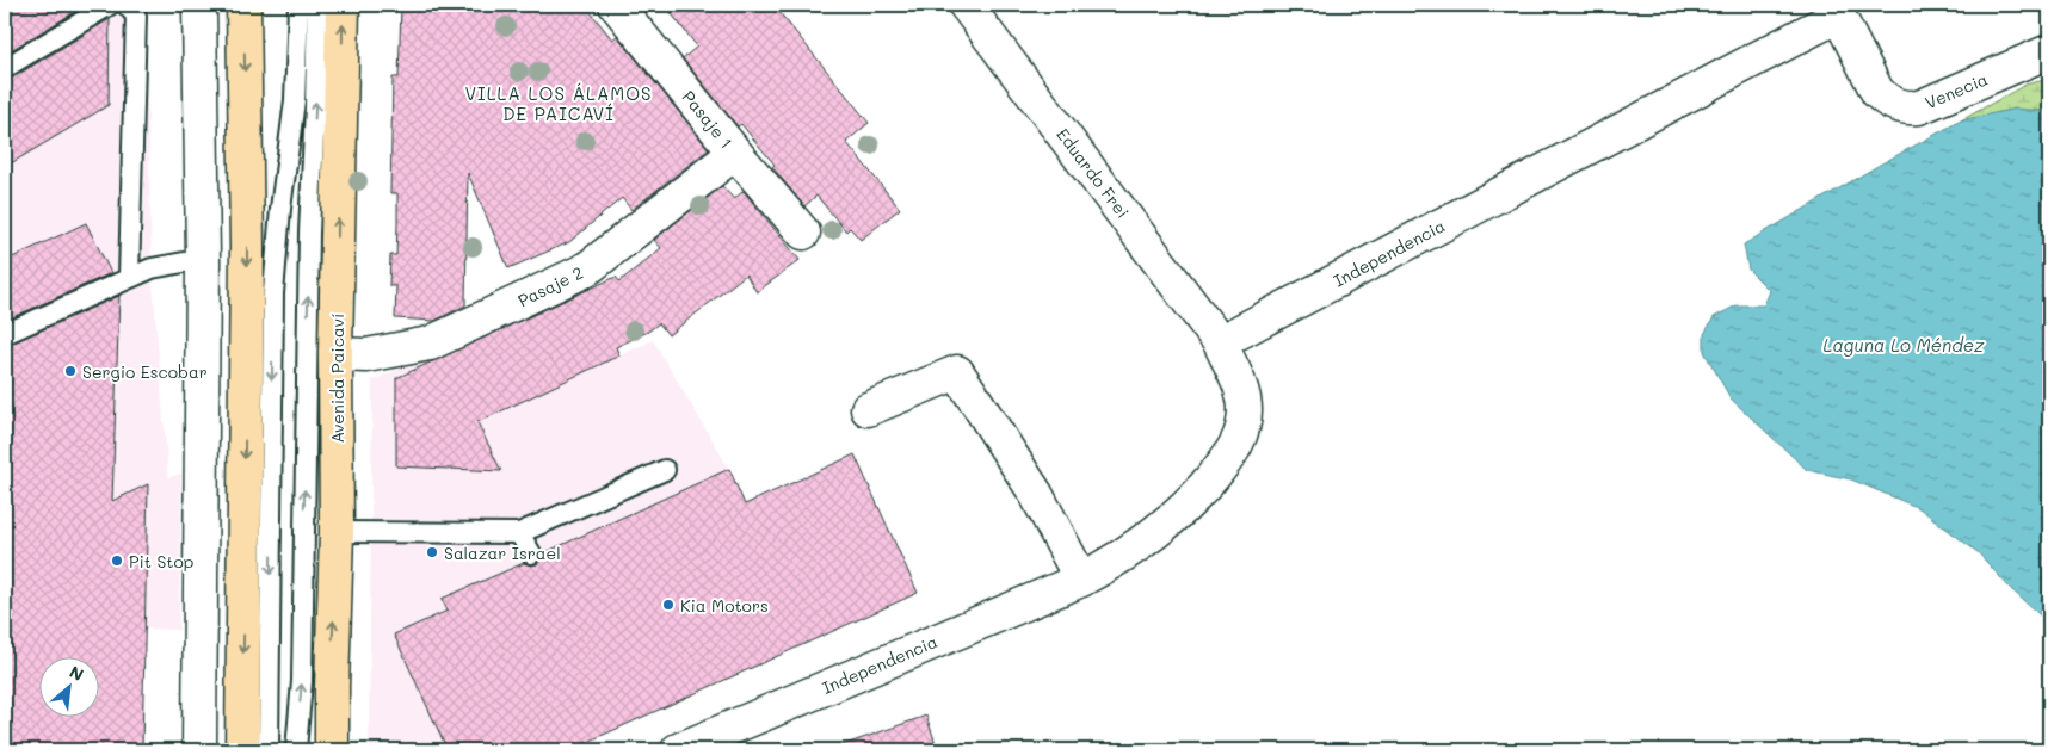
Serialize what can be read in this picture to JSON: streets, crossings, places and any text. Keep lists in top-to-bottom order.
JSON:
{
  "streets": {
    "main road": ["Avenida Paicaví"],
    "street": [
      "Venecia",
      "Pasaje 1",
      "Eduardo Frei",
      "Independencia",
      "Pasaje 2"
    ]
  },
  "crossings": [
    ["Venecia", "Independencia"],
    ["Pasaje 1", "Pasaje 2"],
    ["Eduardo Frei", "Independencia"],
    ["Pasaje 2", "Avenida Paicaví"]
  ],
  "districts": ["VILLA LOS ÁLAMOS DE PAICAVÍ"],
  "water": ["Laguna Lo Méndez"],
  "places": [
    "Sergio Escobar",
    "Salazar Israel",
    "Pit Stop",
    "Kia Motors"
  ],
  "north": "top right"
}
